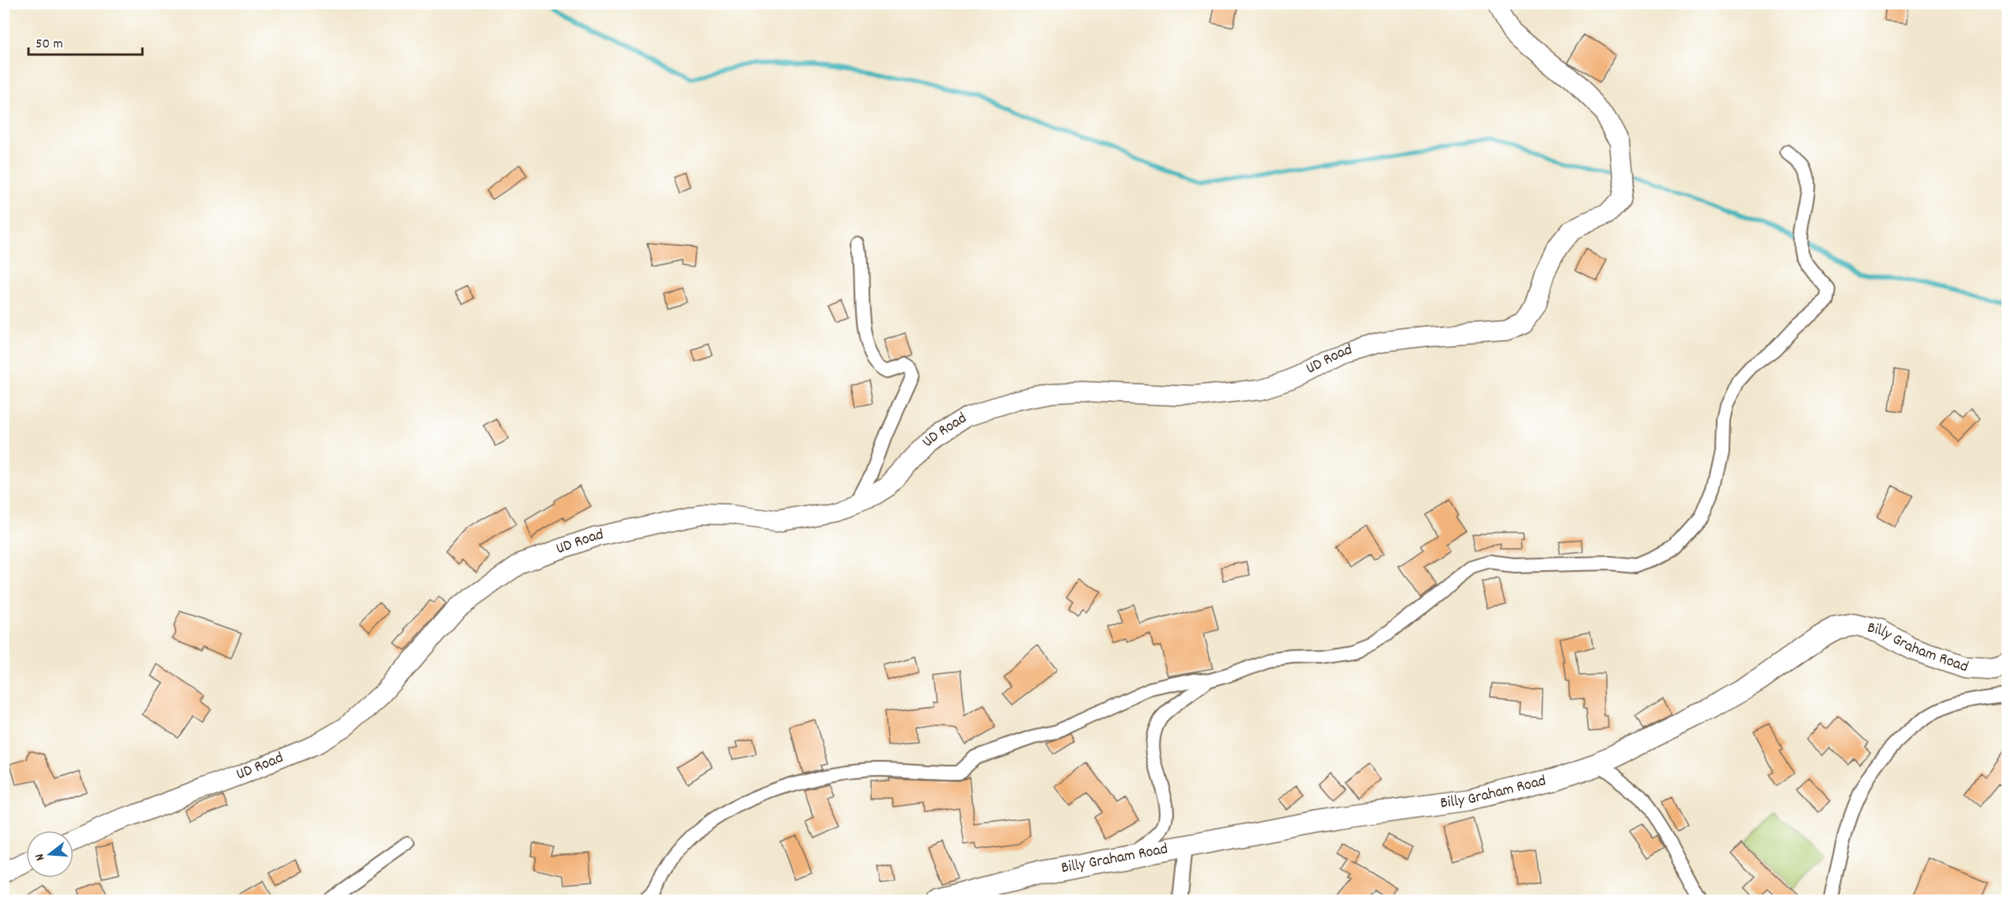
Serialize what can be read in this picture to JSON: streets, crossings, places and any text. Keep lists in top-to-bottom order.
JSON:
{
  "streets": {
    "main road": ["UD Road", "Billy Graham Road"]
  },
  "scale_bar": "50 m",
  "north": "left"
}
